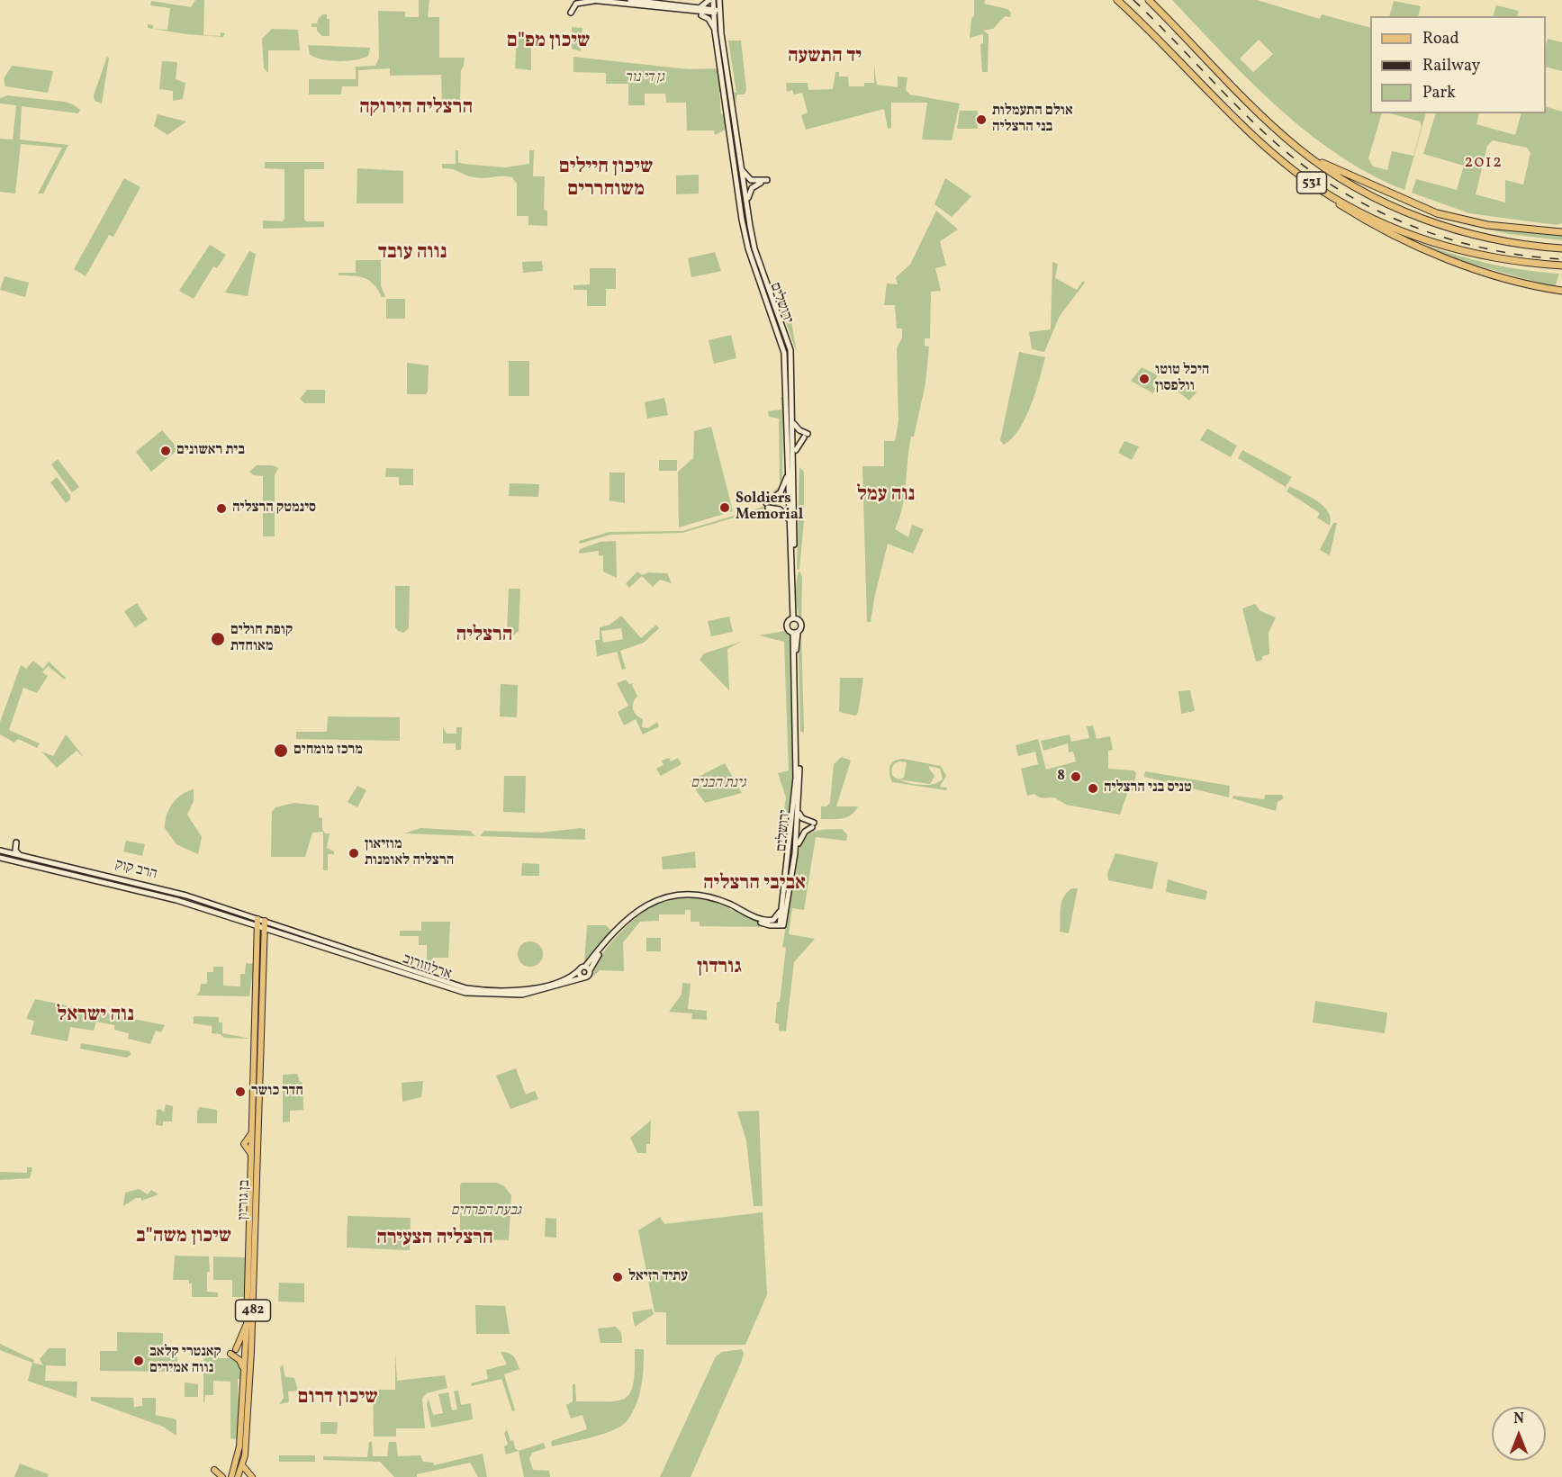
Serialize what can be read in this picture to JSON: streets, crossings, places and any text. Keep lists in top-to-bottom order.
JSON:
{
  "streets": {
    "highway": ["531"],
    "main road": [
      "ירושלים",
      "הרב קוק",
      "ארלוזורוב",
      "בן גוריון",
      "482"
    ]
  },
  "crossings": [
    ["ירושלים", "ארלוזורוב"],
    ["הרב קוק", "ארלוזורוב"],
    ["הרב קוק", "בן גוריון"],
    ["ארלוזורוב", "בן גוריון"]
  ],
  "districts": [
    "שיכון מפ\"ם",
    "יד התשעה",
    "הרצליה הירוקה",
    "2012",
    "שיכון חיילים משוחררים",
    "נווה עובד",
    "נוה עמל",
    "הרצליה",
    "אביבי הרצליה",
    "גורדון",
    "נוה ישראל",
    "שיכון משה\"ב",
    "הרצליה הצעירה",
    "שיכון דרום"
  ],
  "parks": ["גן די נור", "גינת הבנים", "גבעת הפרחים"],
  "places": [
    "אולם התעמלות בני הרצליה",
    "היכל טוטו וולפסון",
    "בית ראשונים",
    "Soldiers Memorial",
    "סינמטק הרצליה",
    "קופת חולים מאוחדת",
    "מרכז מומחים",
    "8",
    "טניס בני הרצליה",
    "מוזיאון הרצליה לאומנות",
    "חדר כושר",
    "עתיד רזיאל",
    "קאנטרי קלאב נווה אמירים"
  ],
  "legend": ["Road", "Railway", "Park"],
  "north": "top"
}
